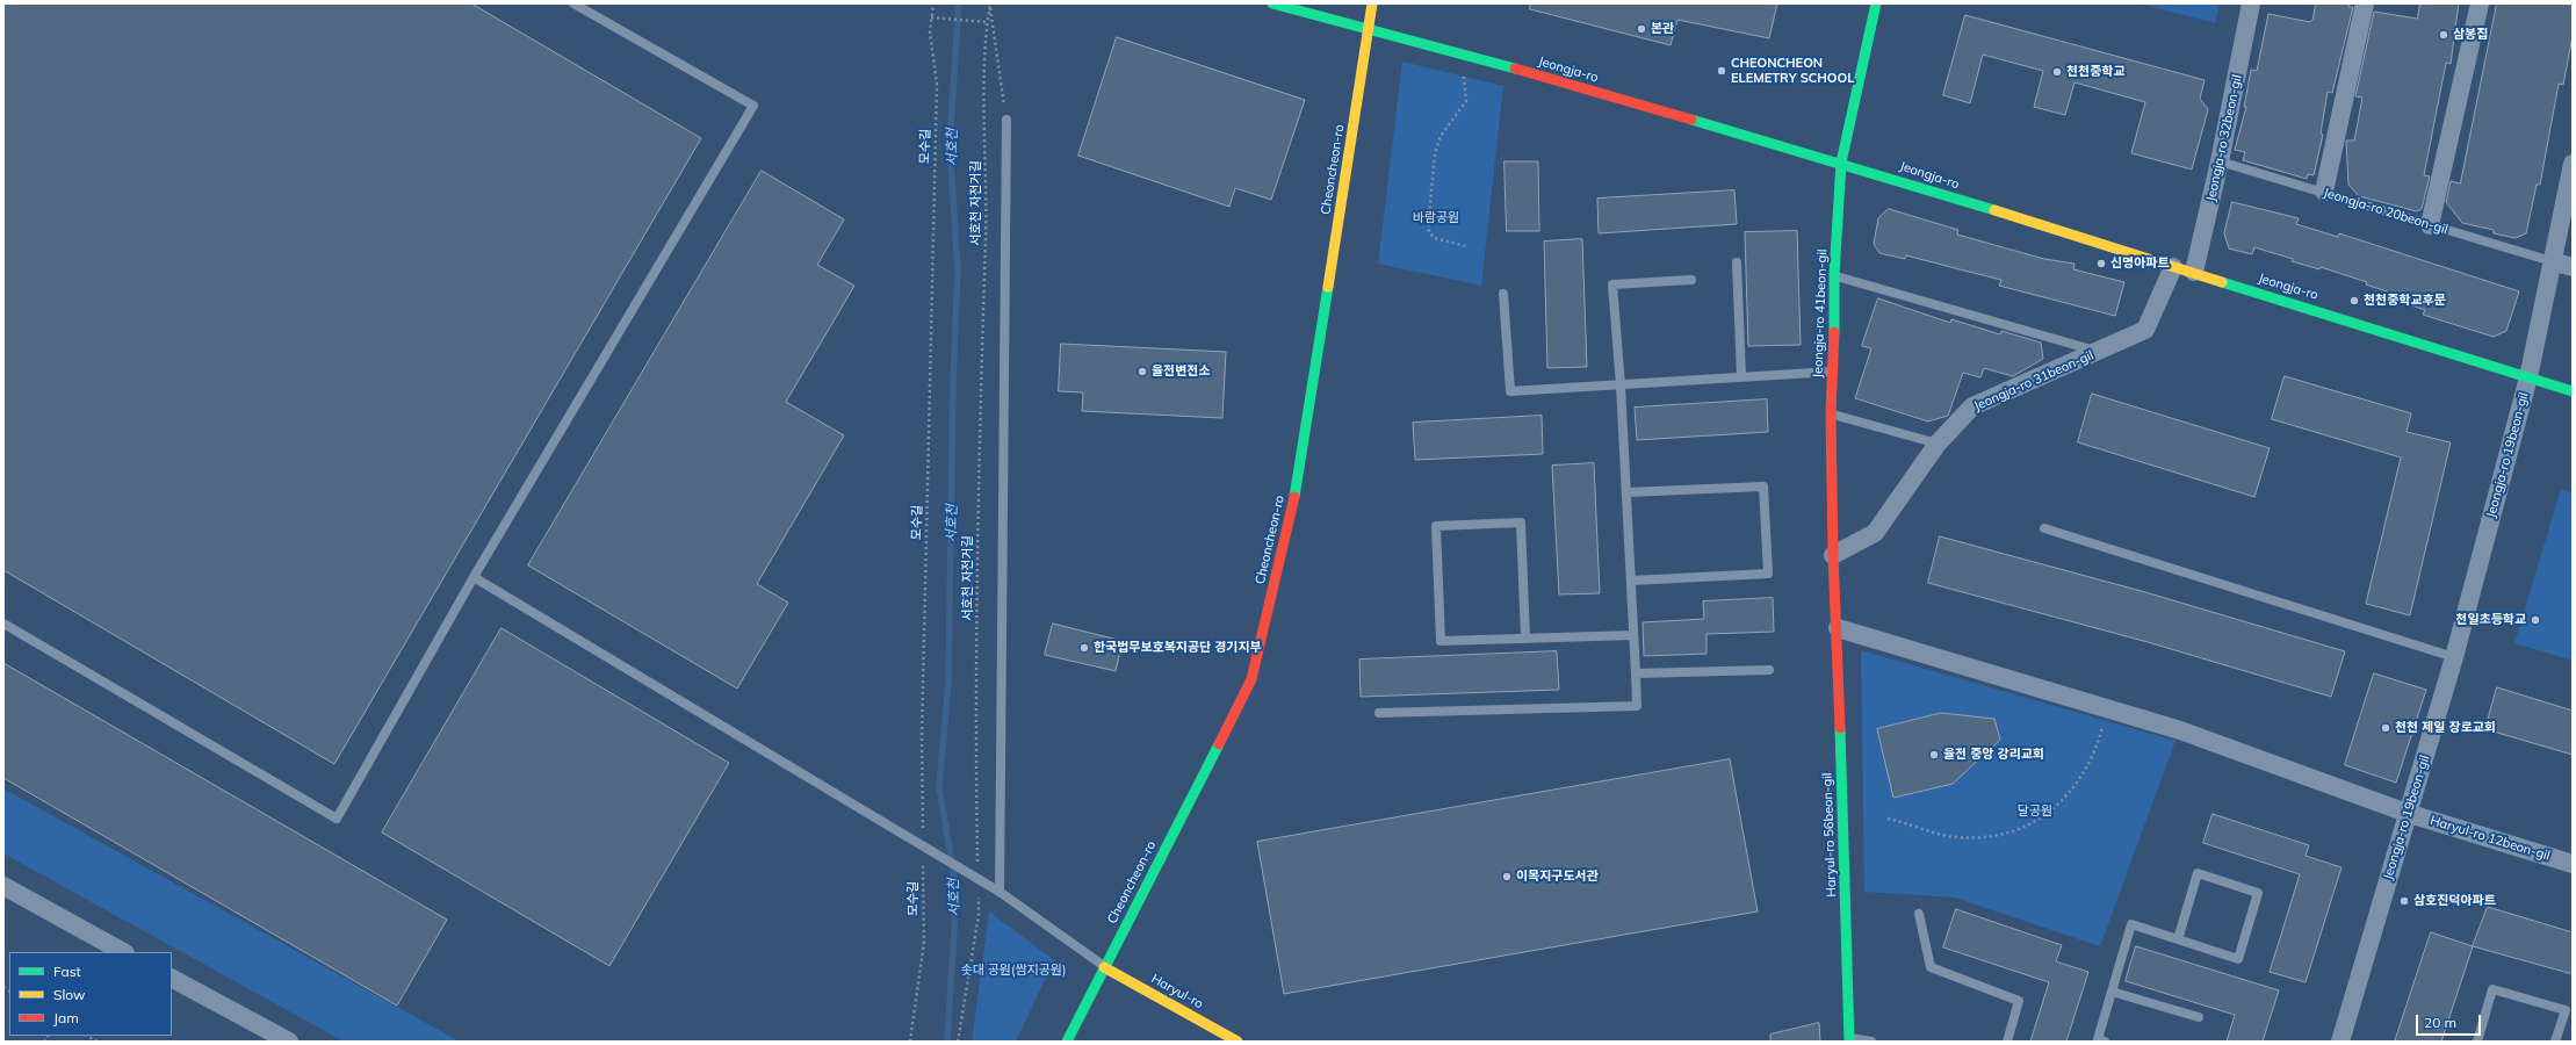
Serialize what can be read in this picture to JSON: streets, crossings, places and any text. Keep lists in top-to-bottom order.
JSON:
{
  "streets": {
    "street": [
      "Jeongja-ro",
      "Jeongja-ro 32beon-gil",
      "Cheoncheon-ro",
      "Jeongja-ro 41beon-gil",
      "Jeongja-ro 31beon-gil",
      "Jeongja-ro 19beon-gil",
      "Haryul-ro 56beon-gil",
      "Haryul-ro 12beon-gil",
      "Haryul-ro"
    ],
    "lane": ["Jeongja-ro 20beon-gil"],
    "path": ["모수길", "서호천 자전거길"]
  },
  "crossings": [
    ["Jeongja-ro", "Jeongja-ro 32beon-gil"],
    ["Jeongja-ro", "Cheoncheon-ro"],
    ["Jeongja-ro", "Jeongja-ro 41beon-gil"],
    ["Jeongja-ro", "Jeongja-ro 31beon-gil"],
    ["Jeongja-ro", "Jeongja-ro 19beon-gil"],
    ["Jeongja-ro 32beon-gil", "Jeongja-ro 20beon-gil"],
    ["Cheoncheon-ro", "Haryul-ro"],
    ["Jeongja-ro 41beon-gil", "Jeongja-ro 31beon-gil"],
    ["Jeongja-ro 41beon-gil", "Haryul-ro 56beon-gil"],
    ["Jeongja-ro 41beon-gil", "Haryul-ro 12beon-gil"],
    ["Jeongja-ro 19beon-gil", "Haryul-ro 12beon-gil"],
    ["Haryul-ro 56beon-gil", "Haryul-ro 12beon-gil"]
  ],
  "water": ["서호천"],
  "parks": ["바람공원", "달공원", "솟대 공원(쌈지공원)"],
  "places": [
    "본관",
    "삼봉집",
    "CHEONCHEON ELEMETRY SCHOOL",
    "천천중학교",
    "신명아파트",
    "천천중학교후문",
    "율전변전소",
    "천일초등학교",
    "한국법무보호복지공단 경기지부",
    "천천 제일 장로교회",
    "율전 중앙 강리교회",
    "이목지구도서관",
    "삼호진덕아파트"
  ],
  "legend": ["Fast", "Slow", "Jam"],
  "scale_bar": "20 m"
}
